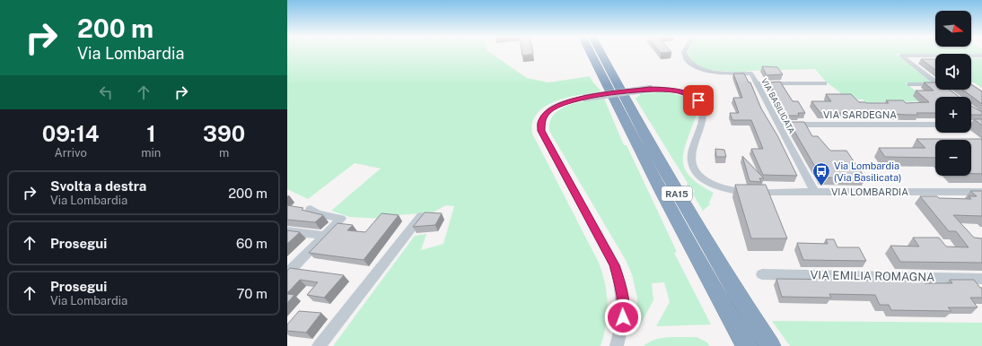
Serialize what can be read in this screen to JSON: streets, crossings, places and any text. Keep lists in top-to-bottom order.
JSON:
{
  "streets": {
    "highway": ["RA15"],
    "street": [
      "VIA BASILICATA",
      "VIA SARDEGNA",
      "VIA LOMBARDIA",
      "VIA EMILIA ROMAGNA"
    ]
  },
  "crossings": [
    ["VIA BASILICATA", "VIA SARDEGNA"],
    ["VIA BASILICATA", "VIA LOMBARDIA"]
  ],
  "places": {
    "bus stop": ["Via Lombardia (Via Basilicata)"]
  },
  "north": "right",
  "page": {
    "turn": ["200 m", "Via Lombardia"],
    "map_buttons": ["+", "−"],
    "eta": [
      "09:14",
      "Arrivo",
      "1",
      "min",
      "390",
      "m"
    ],
    "list": [
      {
        "name": "Svolta a destra",
        "note": "Via Lombardia",
        "value": "200 m"
      },
      {
        "name": "Prosegui",
        "value": "60 m"
      },
      {
        "name": "Prosegui",
        "note": "Via Lombardia",
        "value": "70 m"
      }
    ]
  }
}
